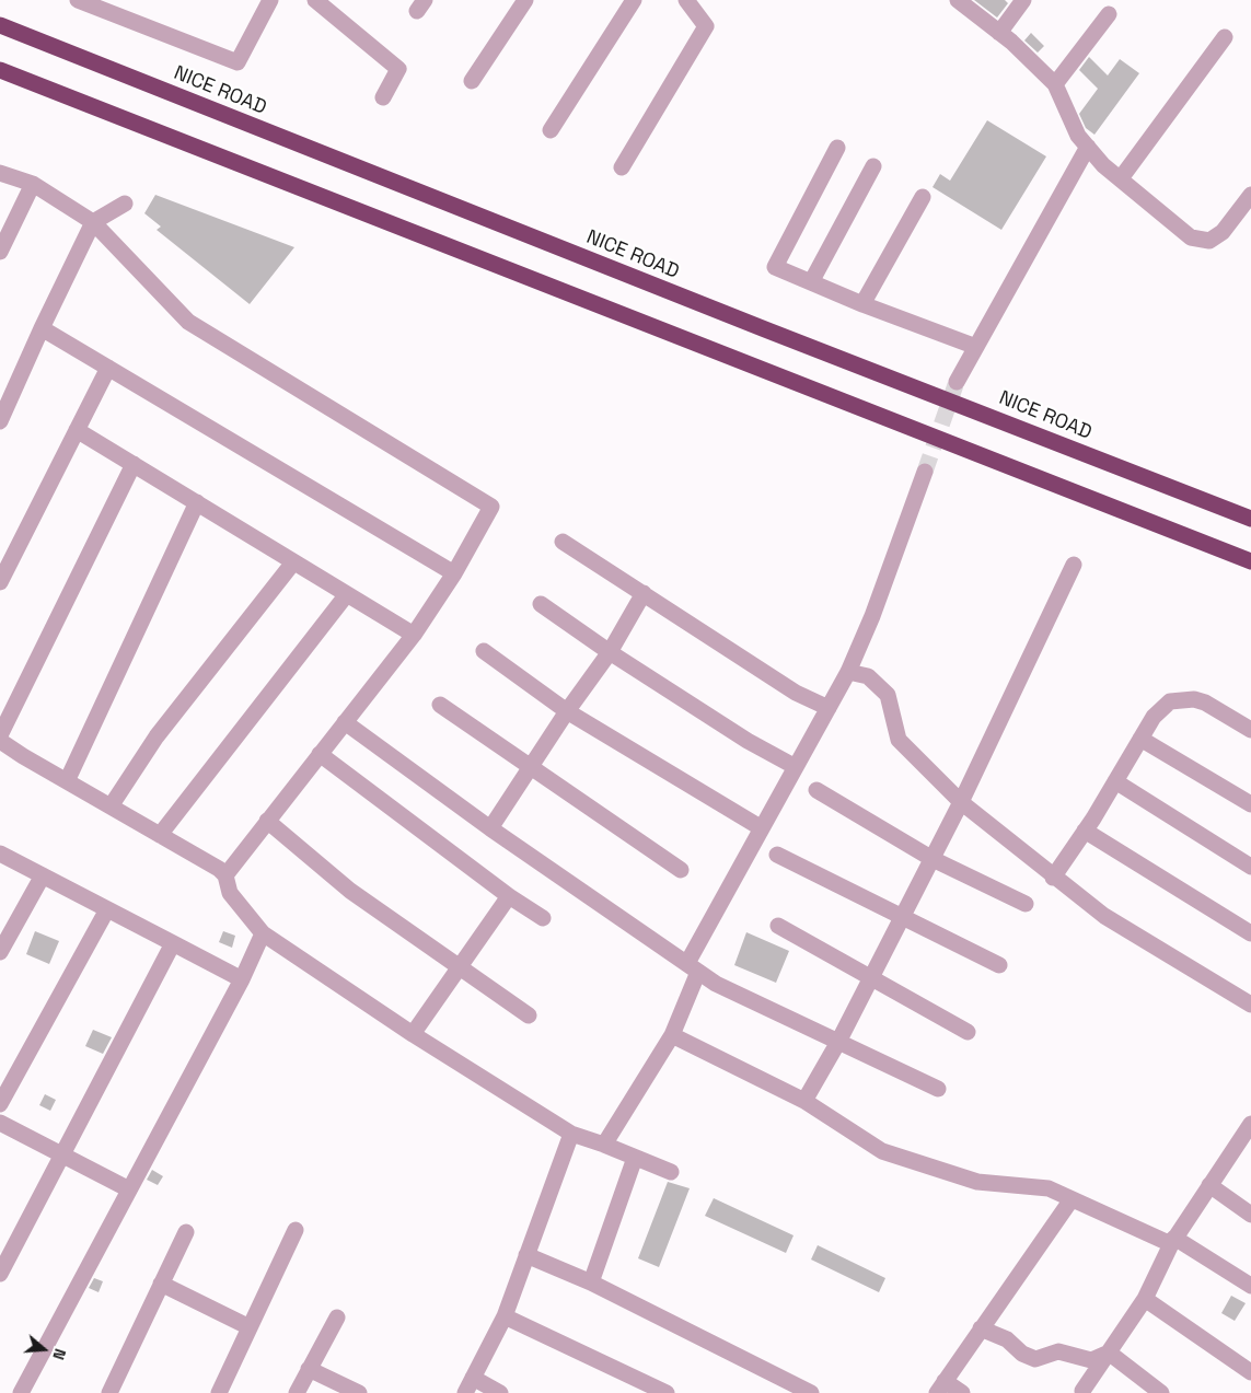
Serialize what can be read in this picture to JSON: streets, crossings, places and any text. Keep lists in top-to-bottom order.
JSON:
{
  "streets": {
    "highway": ["NICE ROAD"]
  },
  "north": "right"
}
